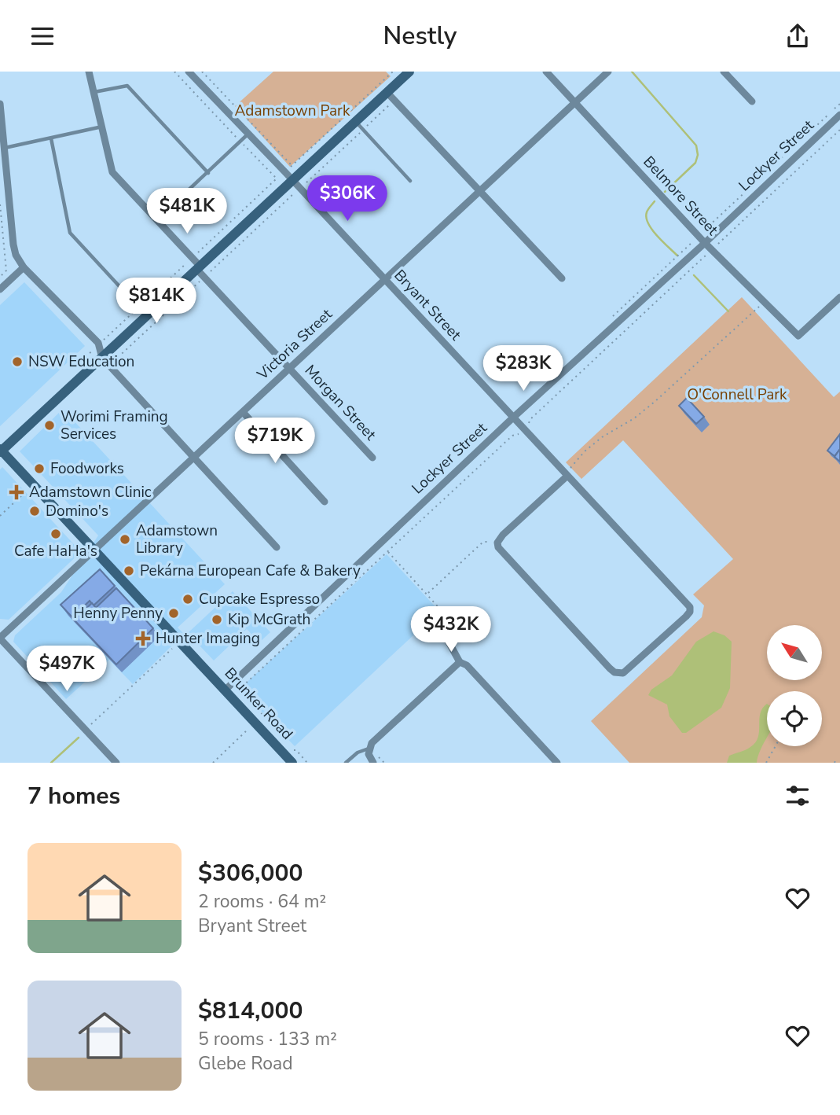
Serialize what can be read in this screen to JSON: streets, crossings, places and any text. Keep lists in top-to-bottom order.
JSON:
{
  "streets": {
    "main road": ["Brunker Road"],
    "street": [
      "Lockyer Street",
      "Belmore Street",
      "Bryant Street",
      "Victoria Street",
      "Morgan Street"
    ]
  },
  "crossings": [
    ["Lockyer Street", "Belmore Street"],
    ["Lockyer Street", "Bryant Street"],
    ["Lockyer Street", "Brunker Road"],
    ["Belmore Street", "Victoria Street"],
    ["Bryant Street", "Victoria Street"],
    ["Victoria Street", "Morgan Street"],
    ["Victoria Street", "Brunker Road"]
  ],
  "parks": ["Adamstown Park", "O'Connell Park"],
  "places": {
    "other": [
      "NSW Education",
      "Worimi Framing Services",
      "Foodworks",
      "Domino's",
      "Cafe HaHa's",
      "Adamstown Library",
      "Pekárna European Cafe & Bakery",
      "Cupcake Espresso",
      "Henny Penny",
      "Kip McGrath"
    ],
    "health": ["Adamstown Clinic", "Hunter Imaging"]
  },
  "north": "top left",
  "page": {
    "header": "Nestly",
    "price": [
      "$306K",
      "$481K",
      "$814K",
      "$283K",
      "$719K",
      "$432K",
      "$497K"
    ],
    "heading": "7 homes",
    "list": [
      {
        "name": "$306,000",
        "note": "2 rooms · 64 m² · Bryant Street"
      },
      {
        "name": "$814,000",
        "note": "5 rooms · 133 m² · Glebe Road"
      }
    ]
  }
}
